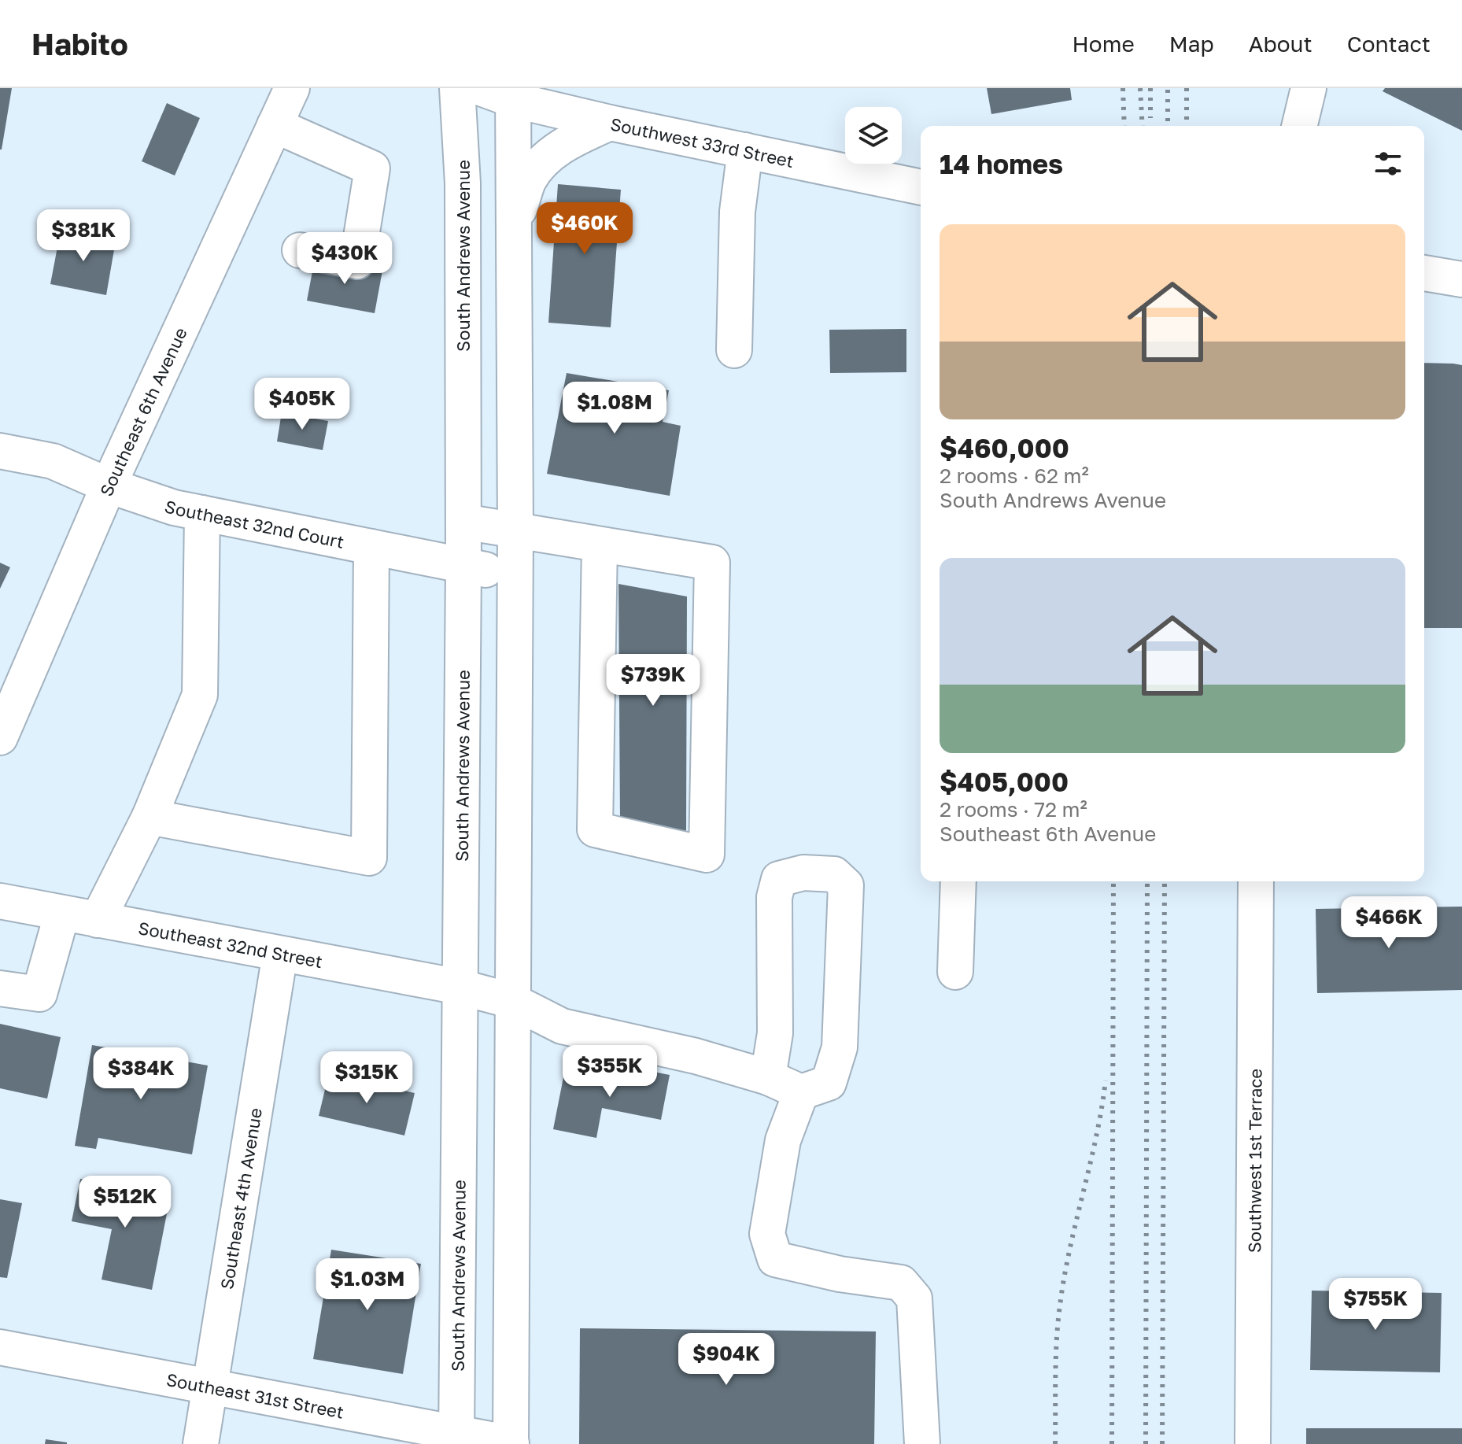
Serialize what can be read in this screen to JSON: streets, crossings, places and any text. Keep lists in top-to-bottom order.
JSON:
{
  "streets": {
    "street": [
      "Southwest 33rd Street",
      "South Andrews Avenue",
      "Southeast 6th Avenue",
      "Southeast 32nd Court",
      "Southeast 32nd Street",
      "Southwest 1st Terrace",
      "Southeast 4th Avenue",
      "Southeast 31st Street"
    ]
  },
  "crossings": [
    ["South Andrews Avenue", "Southeast 32nd Court"],
    ["South Andrews Avenue", "Southeast 32nd Street"],
    ["South Andrews Avenue", "Southeast 31st Street"],
    ["Southeast 6th Avenue", "Southeast 32nd Court"],
    ["Southeast 32nd Street", "Southeast 4th Avenue"],
    ["Southeast 4th Avenue", "Southeast 31st Street"]
  ],
  "page": {
    "header": "Habito",
    "nav": [
      "Home",
      "Map",
      "About",
      "Contact"
    ],
    "heading": "14 homes",
    "list": [
      {
        "name": "$460,000",
        "note": "2 rooms · 62 m² · South Andrews Avenue"
      },
      {
        "name": "$405,000",
        "note": "2 rooms · 72 m² · Southeast 6th Avenue"
      }
    ],
    "price": [
      "$460K",
      "$381K",
      "$430K",
      "$405K",
      "$1.08M",
      "$739K",
      "$466K",
      "$355K",
      "$384K",
      "$315K",
      "$512K",
      "$1.03M",
      "$755K",
      "$904K"
    ]
  }
}
